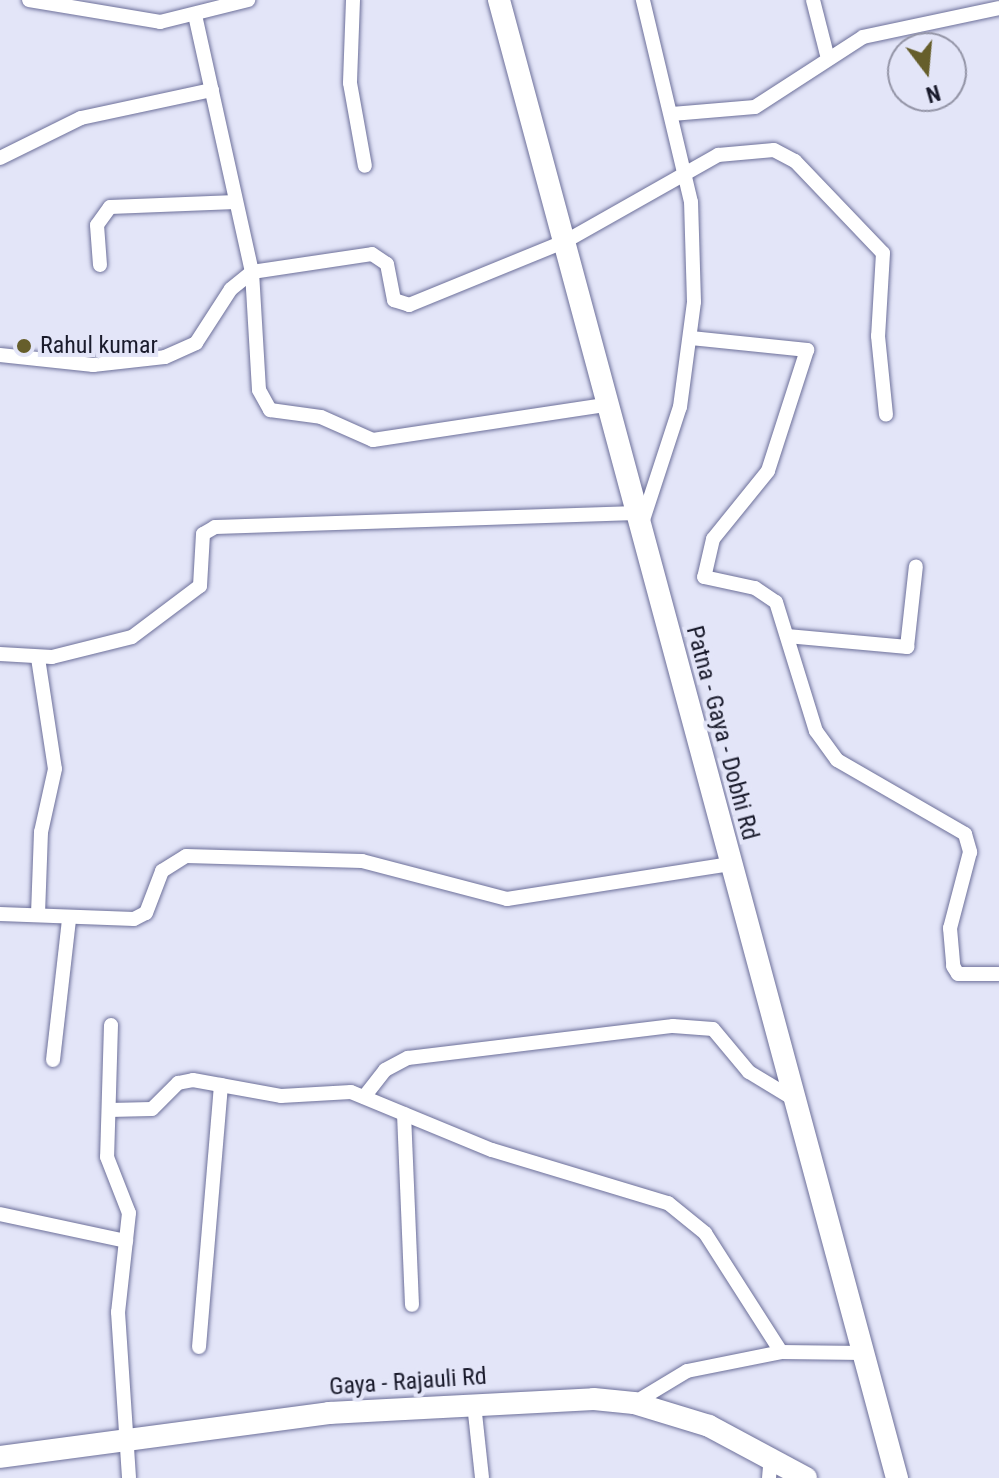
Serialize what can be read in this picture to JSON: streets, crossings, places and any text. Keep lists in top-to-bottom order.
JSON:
{
  "streets": {
    "main road": ["Patna - Gaya - Dobhi Rd", "Gaya - Rajauli Rd"]
  },
  "places": ["Rahul kumar"],
  "north": "bottom"
}
